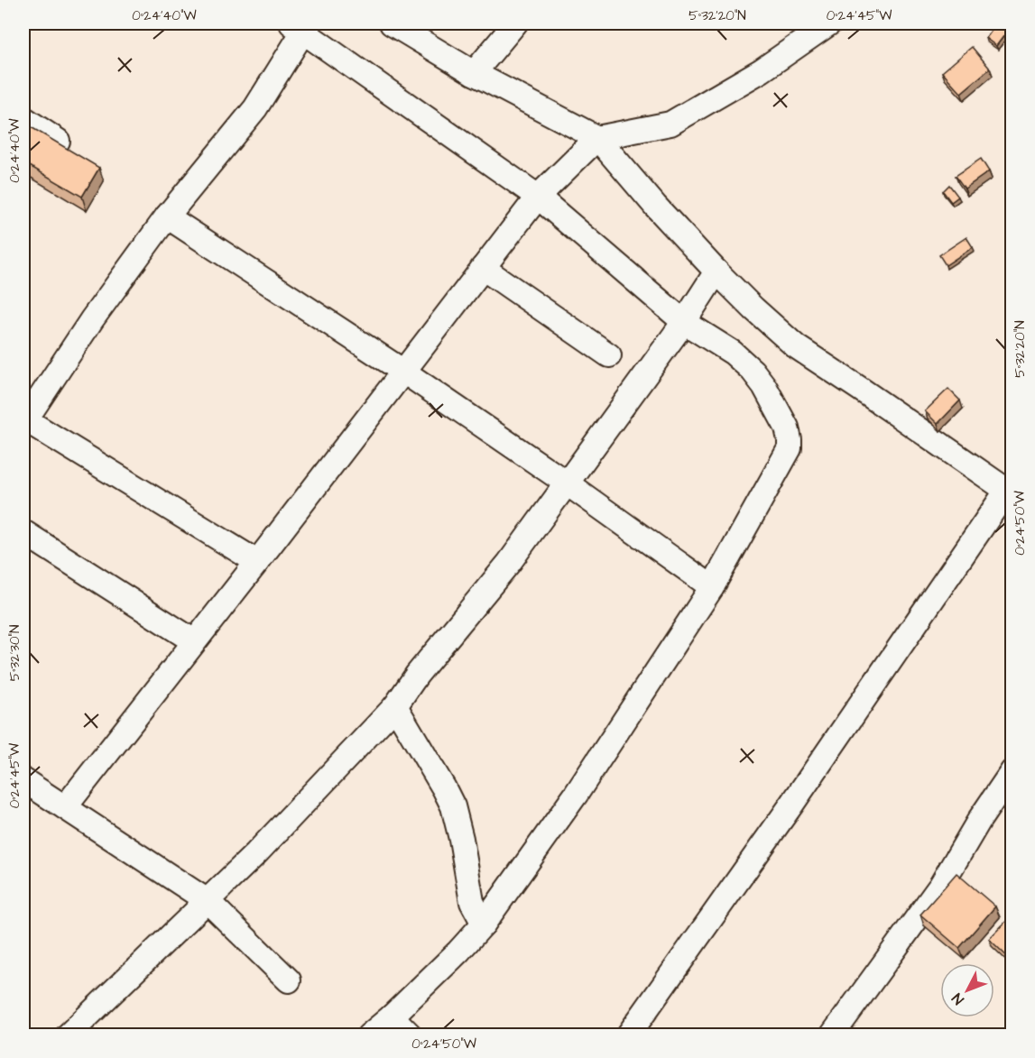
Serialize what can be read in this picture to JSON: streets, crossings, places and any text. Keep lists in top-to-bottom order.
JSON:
{
  "north": "bottom left",
  "coordinates": [
    "0°24'40\"W",
    "5°32'20\"N",
    "0°24'45\"W",
    "0°24'50\"W",
    "5°32'30\"N"
  ]
}
